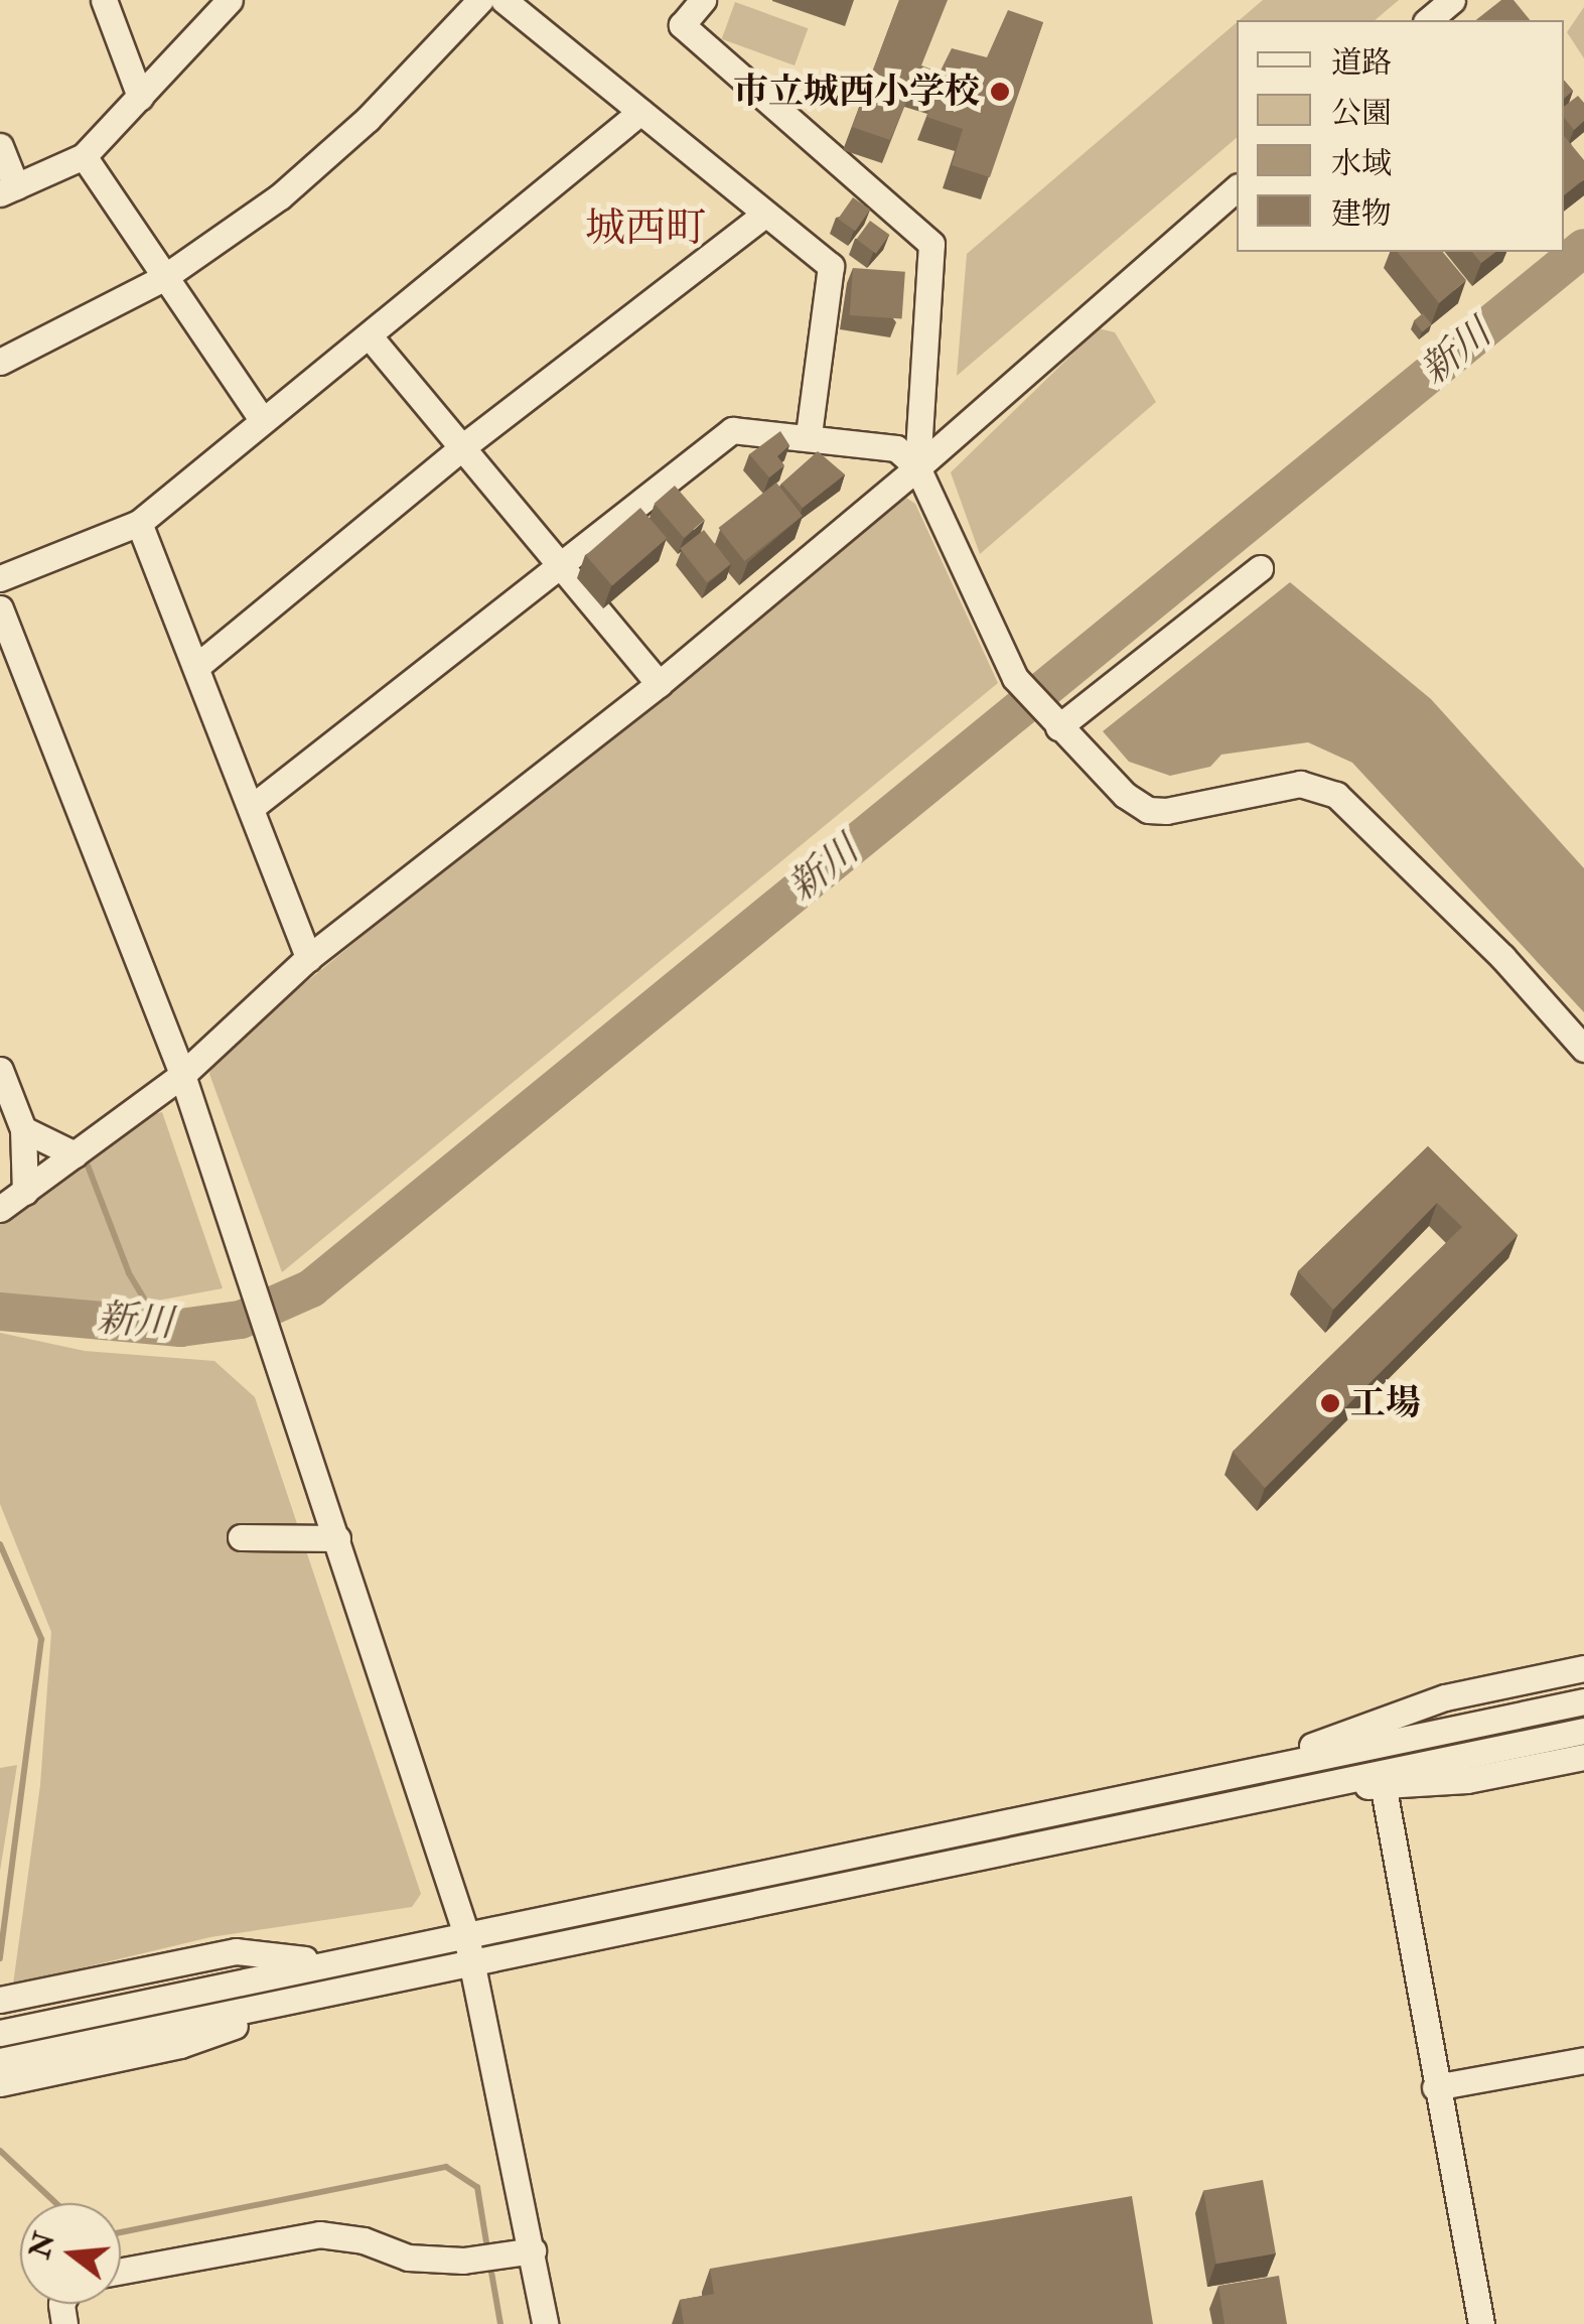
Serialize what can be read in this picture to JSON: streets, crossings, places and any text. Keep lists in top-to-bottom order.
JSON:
{
  "districts": ["城西町"],
  "water": ["新川"],
  "places": ["市立城西小学校", "工場"],
  "legend": [
    "道路",
    "公園",
    "水域",
    "建物"
  ],
  "north": "left"
}
